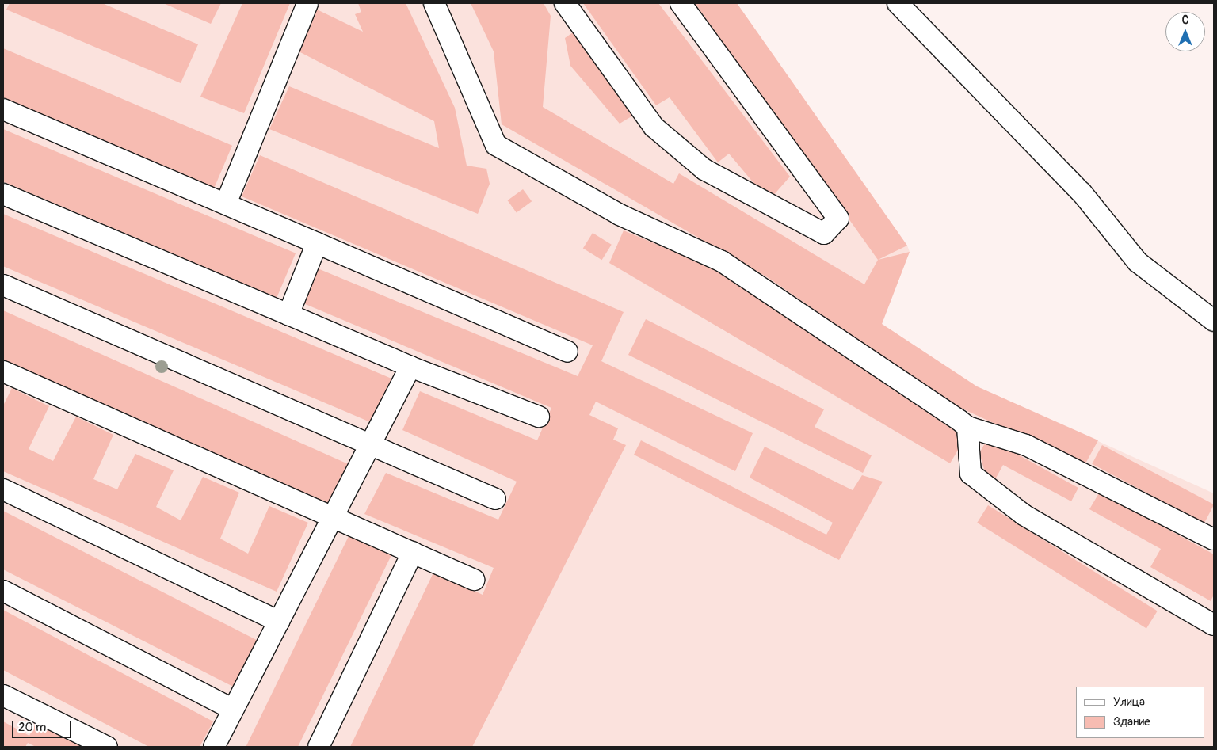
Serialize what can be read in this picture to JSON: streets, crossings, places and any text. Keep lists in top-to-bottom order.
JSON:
{
  "legend": ["Улица", "Здание"],
  "scale_bar": "20 m",
  "north": "top"
}
